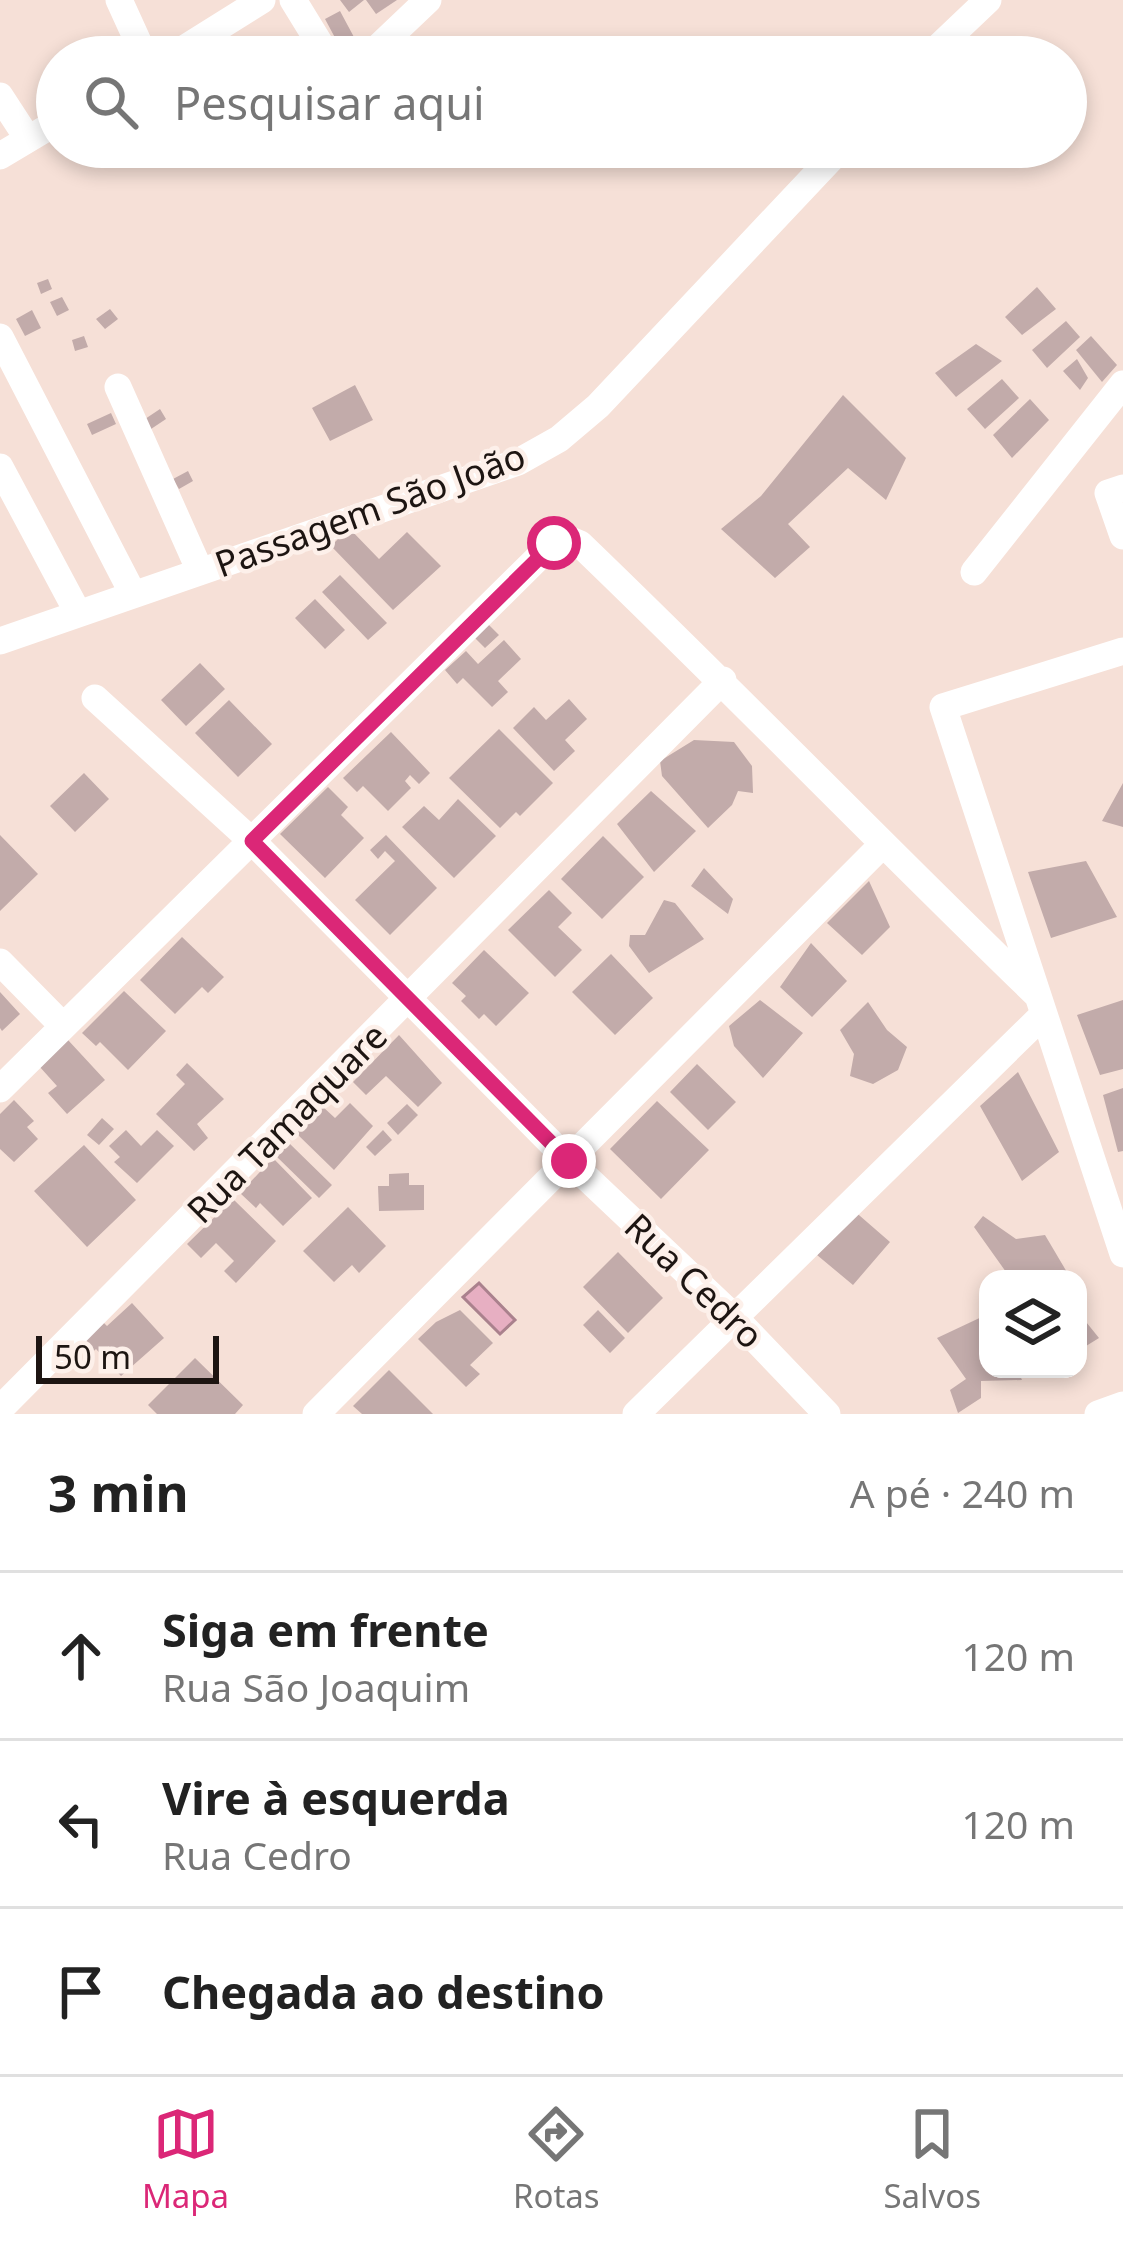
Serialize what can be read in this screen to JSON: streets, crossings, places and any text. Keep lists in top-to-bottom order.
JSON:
{
  "streets": {
    "street": ["Passagem São João", "Rua Tamaquare", "Rua Cedro"]
  },
  "crossings": [
    ["Rua Tamaquare", "Rua Cedro"]
  ],
  "scale_bar": "50 m",
  "page": {
    "search": "Pesquisar aqui",
    "scale": "50 m",
    "heading": ["3 min", "A pé · 240 m"],
    "list": [
      ["Siga em frente", "Rua São Joaquim", "120 m"],
      ["Vire à esquerda", "Rua Cedro", "120 m"],
      "Chegada ao destino"
    ],
    "nav": ["Mapa", "Rotas", "Salvos"]
  }
}
